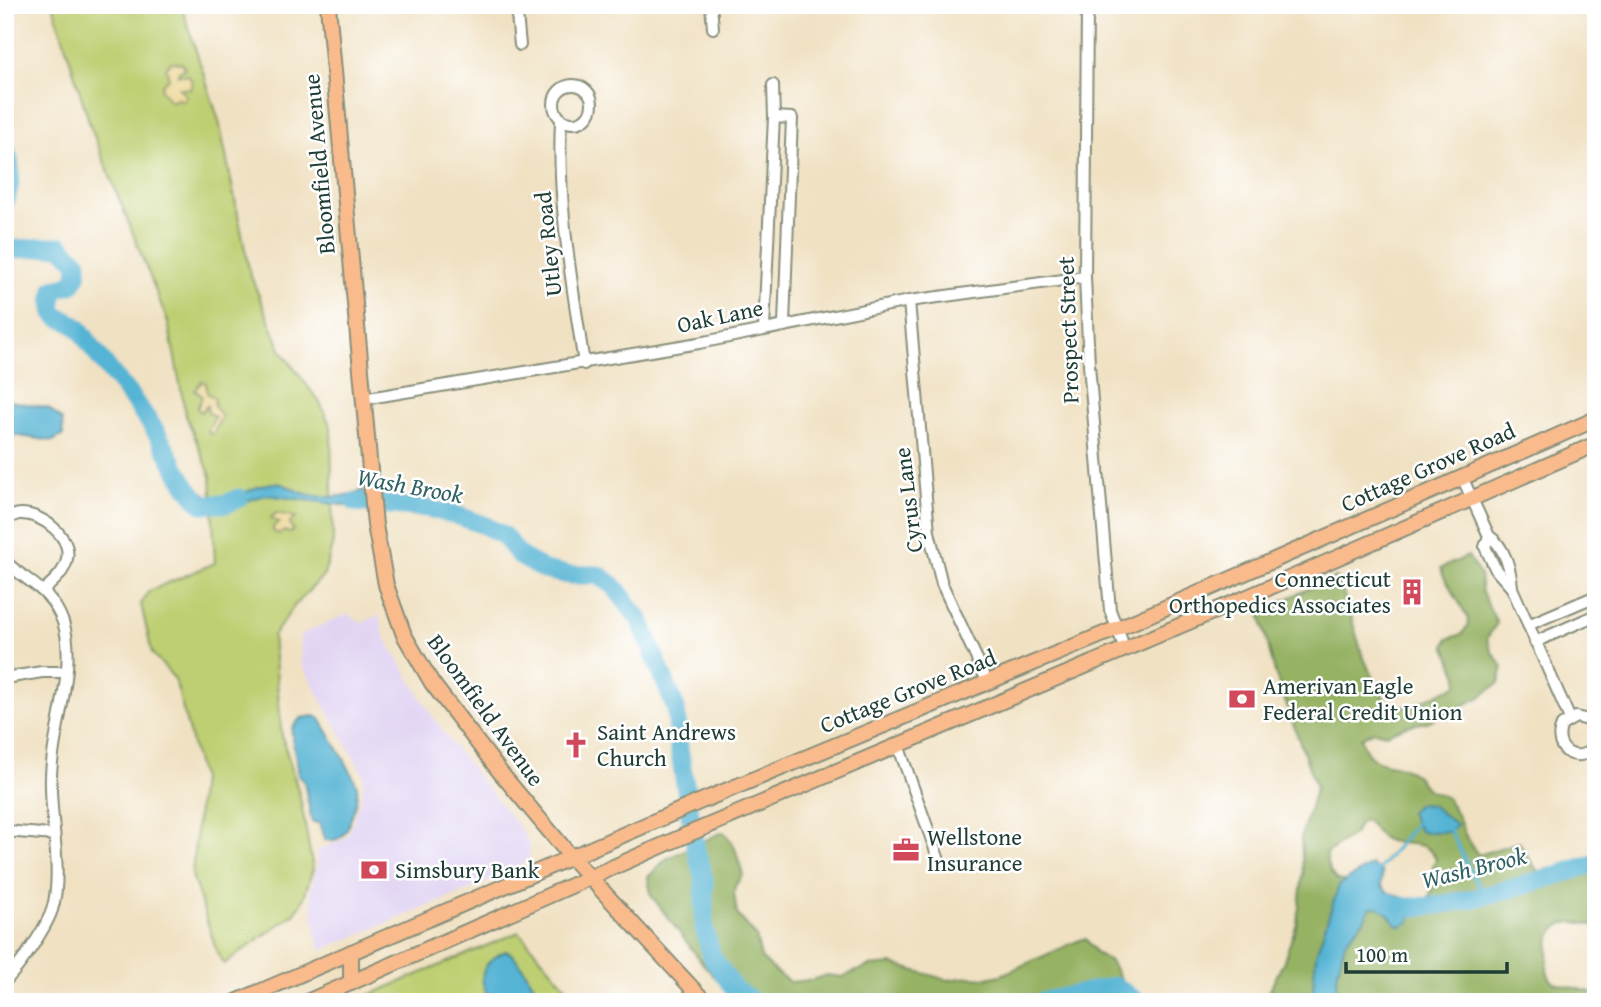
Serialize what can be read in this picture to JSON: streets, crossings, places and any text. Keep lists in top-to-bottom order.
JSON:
{
  "streets": {
    "main road": ["Bloomfield Avenue", "Cottage Grove Road"],
    "street": [
      "Utley Road",
      "Oak Lane",
      "Prospect Street",
      "Cyrus Lane"
    ]
  },
  "crossings": [
    ["Bloomfield Avenue", "Oak Lane"],
    ["Bloomfield Avenue", "Cottage Grove Road"],
    ["Utley Road", "Oak Lane"],
    ["Oak Lane", "Prospect Street"],
    ["Oak Lane", "Cyrus Lane"],
    ["Prospect Street", "Cottage Grove Road"],
    ["Cottage Grove Road", "Cyrus Lane"]
  ],
  "water": ["Wash Brook"],
  "places": {
    "building": ["Connecticut Orthopedics Associates"],
    "bank": ["Amerivan Eagle Federal Credit Union", "Simsbury Bank"],
    "church": ["Saint Andrews Church"],
    "office": ["Wellstone Insurance"]
  },
  "scale_bar": "100 m"
}
